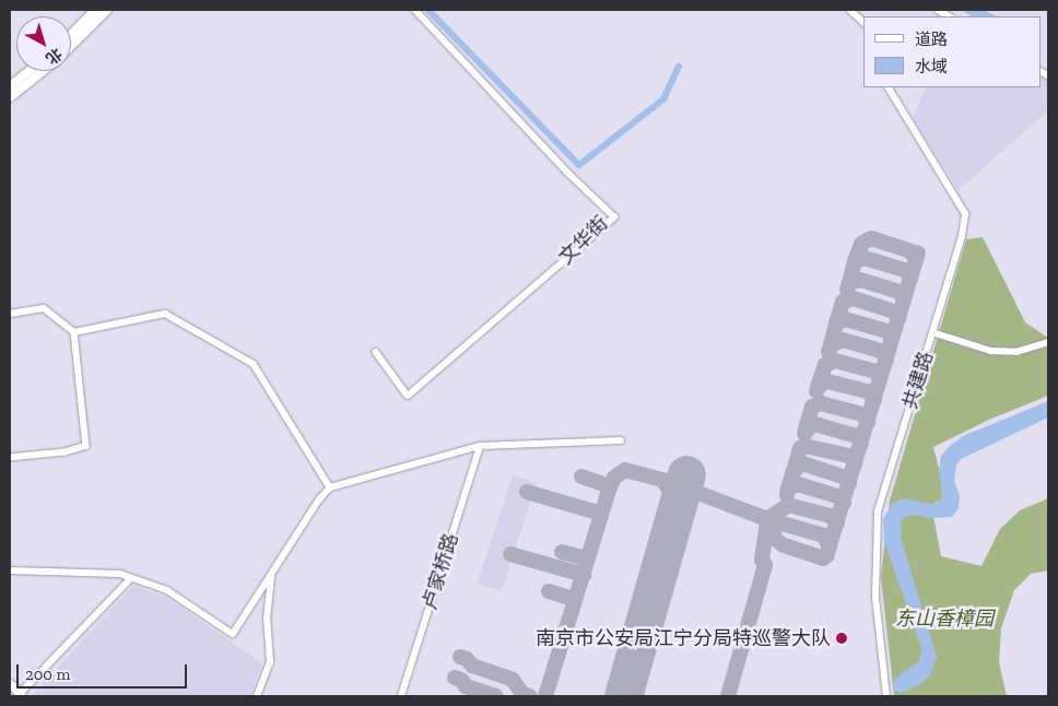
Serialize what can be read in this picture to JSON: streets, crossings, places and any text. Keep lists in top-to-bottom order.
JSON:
{
  "streets": {
    "street": ["文华街", "共建路", "卢家桥路"]
  },
  "parks": ["东山香樟园"],
  "places": ["南京市公安局江宁分局特巡警大队"],
  "legend": ["道路", "水域"],
  "scale_bar": "200 m",
  "north": "bottom right"
}
